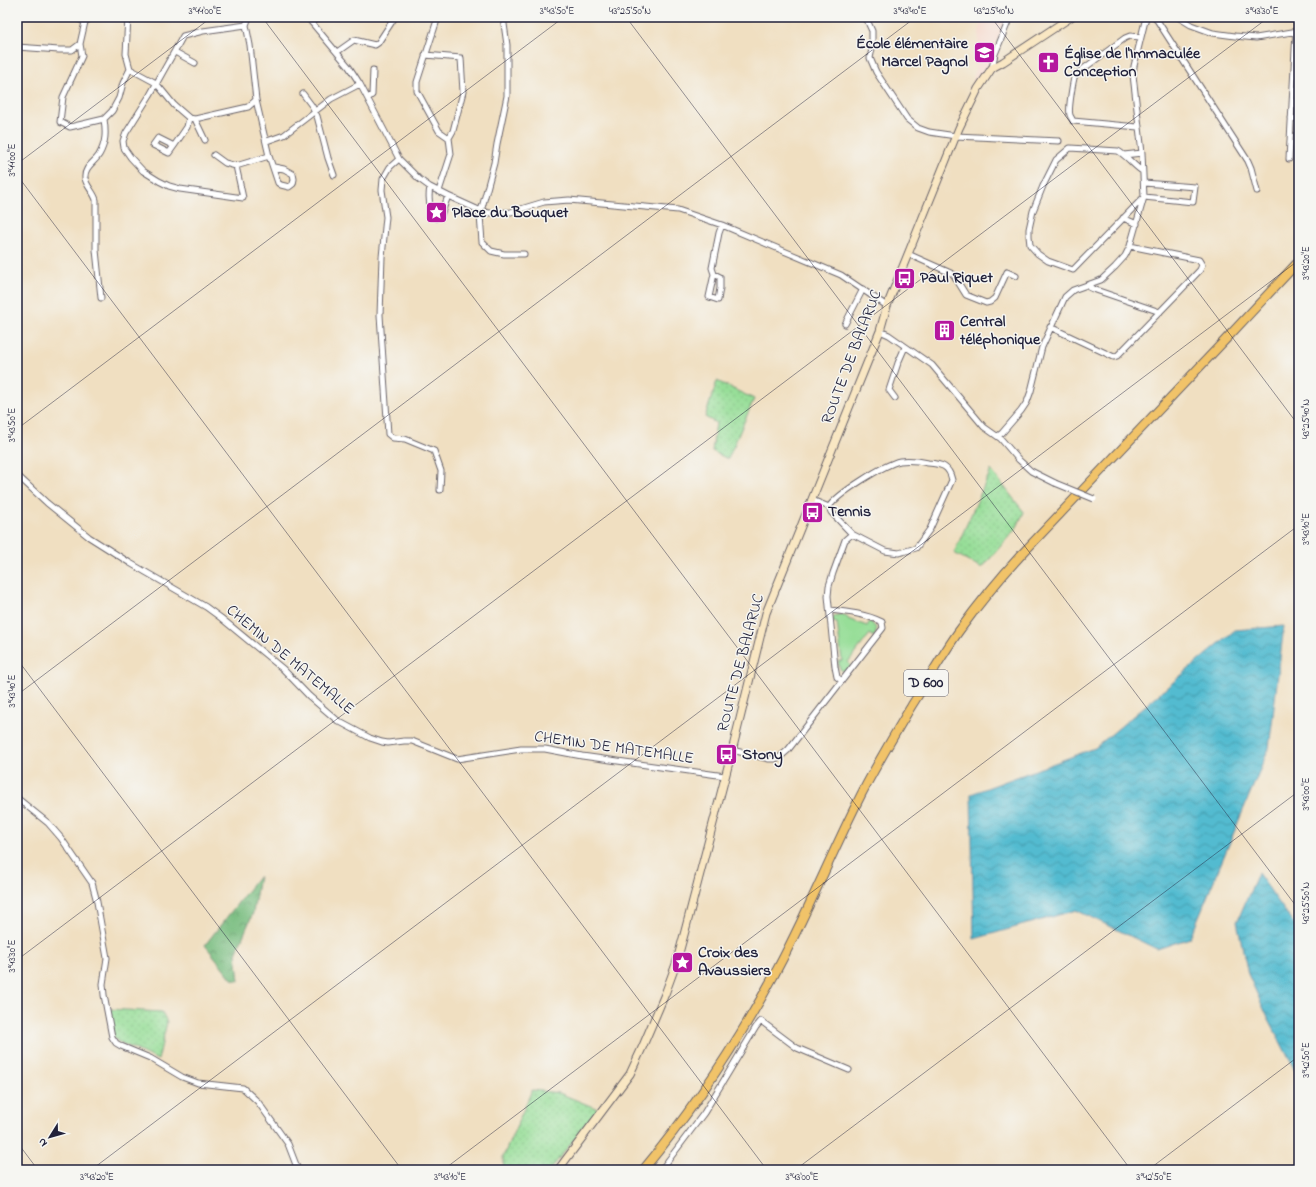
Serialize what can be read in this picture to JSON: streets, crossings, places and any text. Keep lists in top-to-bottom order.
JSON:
{
  "streets": {
    "main road": ["D 600"],
    "street": ["ROUTE DE BALARUC", "CHEMIN DE MATEMALLE"]
  },
  "crossings": [
    ["ROUTE DE BALARUC", "CHEMIN DE MATEMALLE"]
  ],
  "places": {
    "school or university": ["École élémentaire Marcel Pagnol"],
    "church": ["Église de l'Immaculée Conception"],
    "place": ["Place du Bouquet", "Croix des Avaussiers"],
    "bus stop": ["Paul Riquet", "Tennis", "Stony"],
    "building": ["Central téléphonique"]
  },
  "north": "bottom left",
  "coordinates": [
    "3°44'00\"E",
    "3°43'50\"E",
    "43°25'50\"N",
    "3°43'40\"E",
    "43°25'40\"N",
    "3°43'30\"E",
    "3°43'20\"E",
    "3°43'10\"E",
    "3°43'00\"E",
    "3°42'50\"E"
  ]
}
